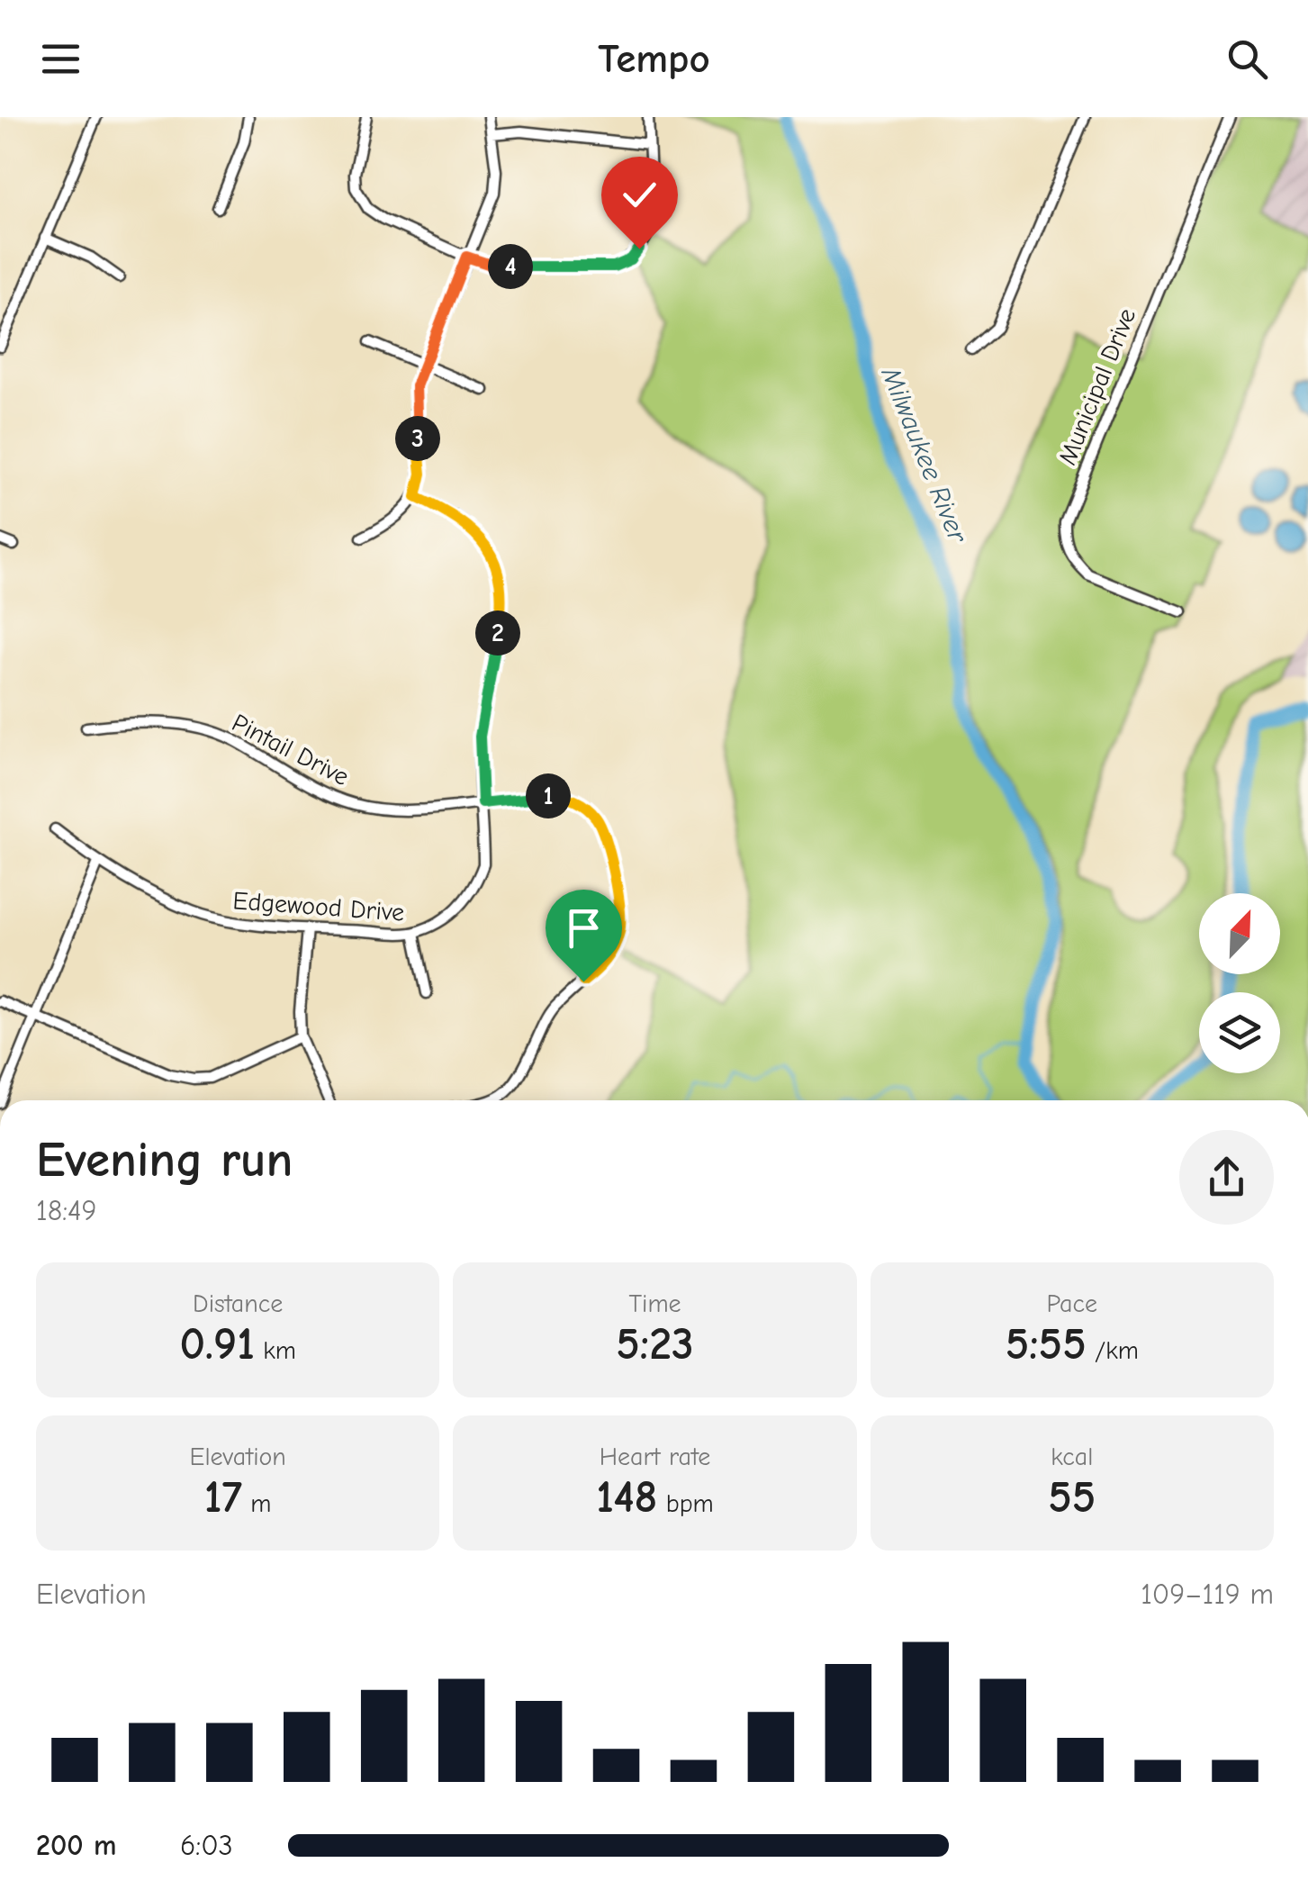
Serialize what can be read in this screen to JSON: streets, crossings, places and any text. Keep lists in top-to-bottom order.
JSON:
{
  "streets": {
    "street": ["Municipal Drive", "Pintail Drive", "Edgewood Drive"]
  },
  "crossings": [
    ["Pintail Drive", "Edgewood Drive"]
  ],
  "water": ["Milwaukee River"],
  "north": "top right",
  "page": {
    "header": "Tempo",
    "pins": [
      "4",
      "3",
      "2",
      "1"
    ],
    "heading": ["Evening run", "18:49"],
    "stats": [
      ["Distance", "0.91 km"],
      ["Time", "5:23"],
      ["Pace", "5:55 /km"],
      ["Elevation", "17 m"],
      ["Heart rate", "148 bpm"],
      ["kcal", "55"]
    ],
    "chart": ["Elevation", "109–119 m"],
    "list": [
      {
        "name": "200 m",
        "note": "6:03"
      }
    ]
  }
}
